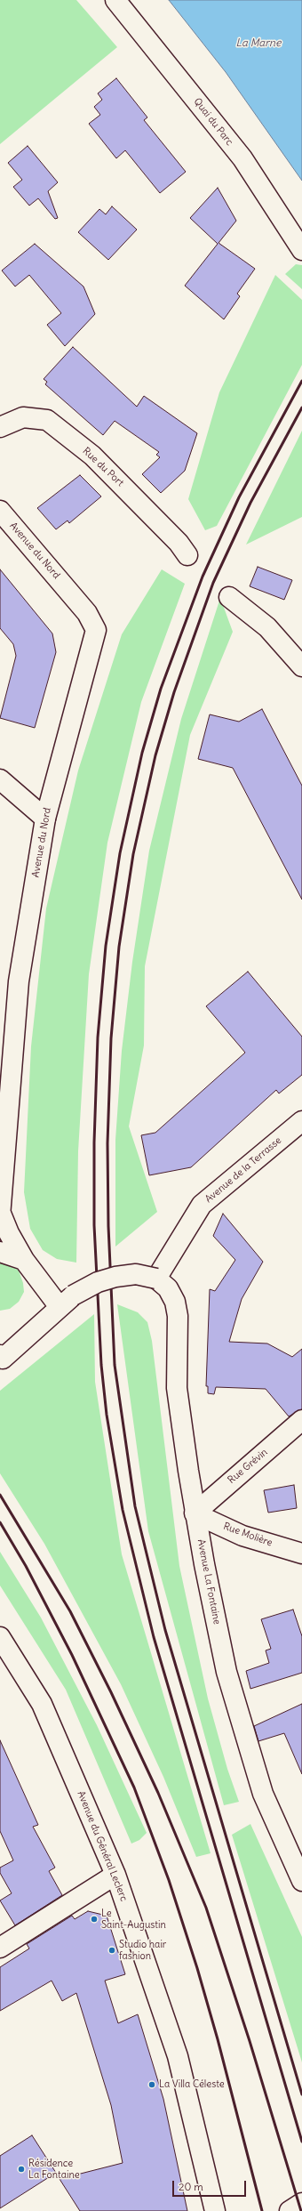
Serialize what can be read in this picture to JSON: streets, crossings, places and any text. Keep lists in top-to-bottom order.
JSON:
{
  "streets": {
    "street": [
      "Quai du Parc",
      "Rue du Port",
      "Avenue du Nord",
      "Avenue de la Terrasse",
      "Rue Grévin",
      "Rue Molière",
      "Avenue La Fontaine",
      "Avenue du Général Leclerc"
    ]
  },
  "crossings": [
    ["Avenue de la Terrasse", "Avenue La Fontaine"],
    ["Rue Grévin", "Rue Molière"],
    ["Rue Grévin", "Avenue La Fontaine"],
    ["Rue Molière", "Avenue La Fontaine"]
  ],
  "water": ["La Marne"],
  "places": [
    "Le Saint-Augustin",
    "Studio hair fashion",
    "La Villa Céleste",
    "Résidence La Fontaine"
  ],
  "scale_bar": "20 m"
}
